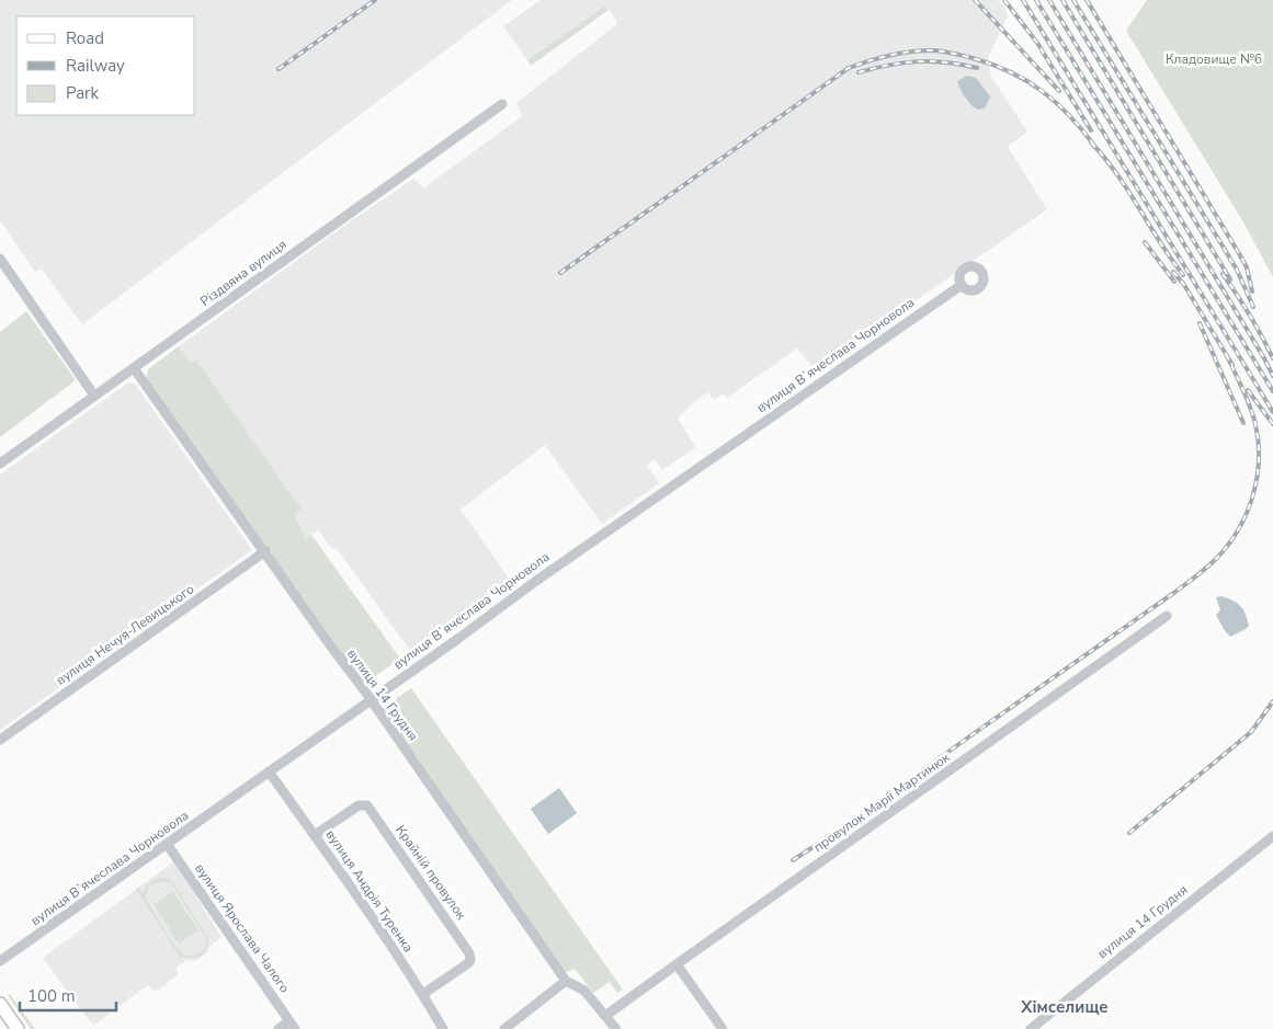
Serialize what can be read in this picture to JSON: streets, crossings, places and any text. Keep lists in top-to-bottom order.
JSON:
{
  "streets": {
    "street": [
      "Різдвяна вулиця",
      "вулиця Вʼячеслава Чорновола",
      "вулиця Нечуя-Левицького",
      "вулиця 14 Грудня",
      "провулок Марії Мартинюк",
      "Крайній провулок",
      "вулиця Андрія Туренка",
      "вулиця Ярослава Чалого"
    ]
  },
  "crossings": [
    ["Різдвяна вулиця", "вулиця 14 Грудня"],
    ["вулиця Вʼячеслава Чорновола", "вулиця 14 Грудня"],
    ["вулиця Вʼячеслава Чорновола", "вулиця Андрія Туренка"],
    ["вулиця Вʼячеслава Чорновола", "вулиця Ярослава Чалого"],
    ["вулиця Нечуя-Левицького", "вулиця 14 Грудня"],
    ["вулиця 14 Грудня", "провулок Марії Мартинюк"],
    ["Крайній провулок", "вулиця Андрія Туренка"]
  ],
  "districts": ["Хімселище"],
  "parks": ["Кладовище №6"],
  "legend": ["Road", "Railway", "Park"],
  "scale_bar": "100 m"
}
